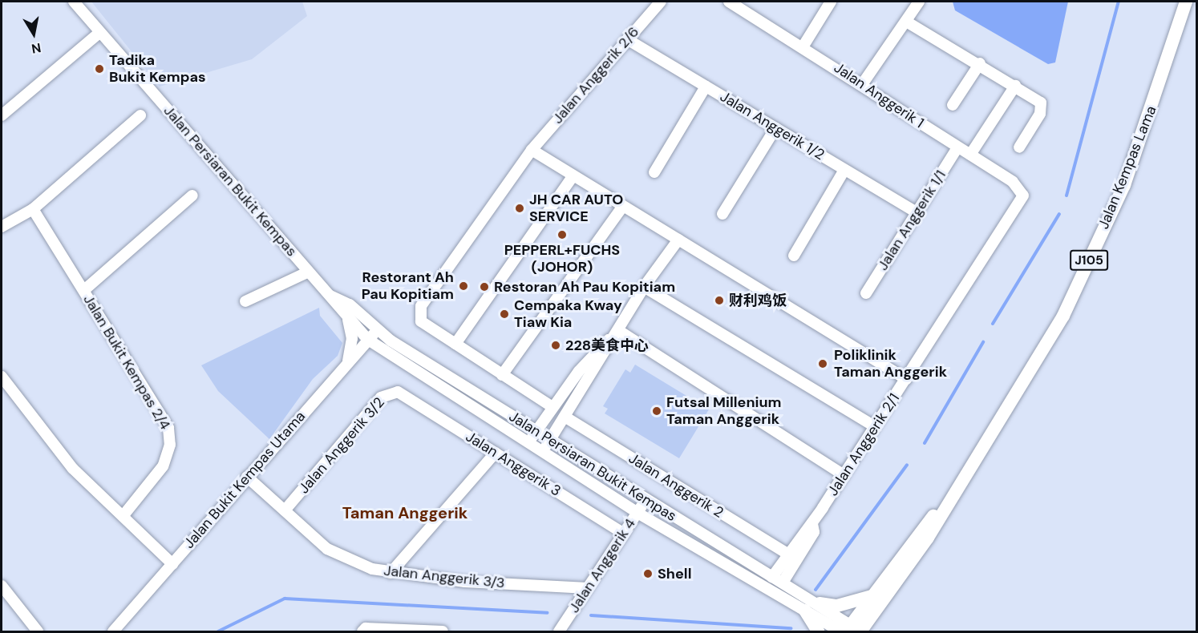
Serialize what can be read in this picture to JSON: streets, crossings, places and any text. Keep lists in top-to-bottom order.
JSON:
{
  "streets": {
    "main road": ["Jalan Kempas Lama", "J105"],
    "street": [
      "Jalan Anggerik 2/6",
      "Jalan Anggerik 1",
      "Jalan Anggerik 1/2",
      "Jalan Persiaran Bukit Kempas",
      "Jalan Anggerik 1/1",
      "Jalan Bukit Kempas 2/4",
      "Jalan Anggerik 2/1",
      "Jalan Anggerik 3/2",
      "Jalan Anggerik 3",
      "Jalan Bukit Kempas Utama",
      "Jalan Anggerik 2",
      "Jalan Anggerik 4",
      "Jalan Anggerik 3/3"
    ]
  },
  "crossings": [
    ["Jalan Anggerik 2/6", "Jalan Anggerik 1/2"],
    ["Jalan Anggerik 1", "Jalan Anggerik 1/1"],
    ["Jalan Anggerik 1", "Jalan Anggerik 2/1"],
    ["Jalan Anggerik 1/2", "Jalan Anggerik 1/1"],
    ["Jalan Kempas Lama", "Jalan Persiaran Bukit Kempas"],
    ["Jalan Persiaran Bukit Kempas", "Jalan Anggerik 2/1"],
    ["Jalan Persiaran Bukit Kempas", "Jalan Bukit Kempas Utama"],
    ["Jalan Persiaran Bukit Kempas", "Jalan Anggerik 4"],
    ["Jalan Anggerik 2/1", "Jalan Anggerik 2"],
    ["Jalan Anggerik 3/2", "Jalan Anggerik 3"],
    ["Jalan Anggerik 3/2", "Jalan Anggerik 3/3"],
    ["Jalan Anggerik 3", "Jalan Anggerik 4"],
    ["Jalan Bukit Kempas Utama", "Jalan Anggerik 3/3"],
    ["Jalan Anggerik 4", "Jalan Anggerik 3/3"]
  ],
  "districts": ["Taman Anggerik"],
  "places": [
    "Tadika Bukit Kempas",
    "JH CAR AUTO SERVICE",
    "PEPPERL+FUCHS (JOHOR)",
    "Restorant Ah Pau Kopitiam",
    "Restoran Ah Pau Kopitiam",
    "财利鸡饭",
    "Cempaka Kway Tiaw Kia",
    "228美食中心",
    "Poliklinik Taman Anggerik",
    "Futsal Millenium Taman Anggerik",
    "Shell"
  ],
  "north": "bottom"
}
